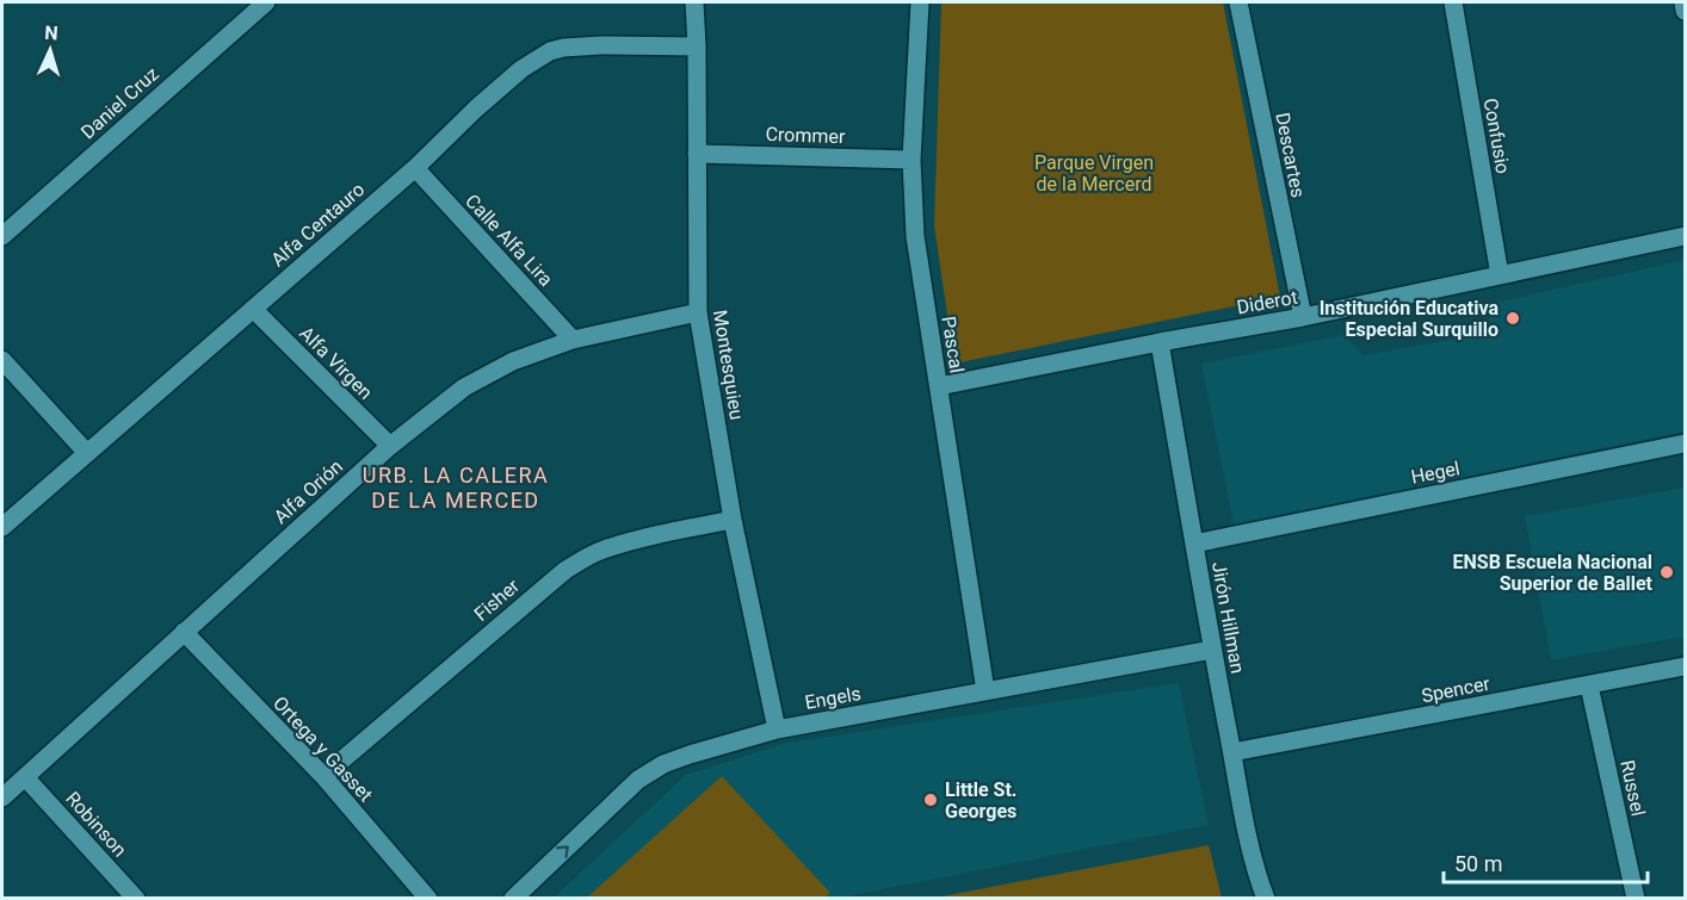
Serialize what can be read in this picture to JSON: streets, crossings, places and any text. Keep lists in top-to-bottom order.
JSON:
{
  "streets": {
    "street": [
      "Daniel Cruz",
      "Crommer",
      "Confusio",
      "Descartes",
      "Alfa Centauro",
      "Calle Alfa Lira",
      "Diderot",
      "Pascal",
      "Alfa Virgen",
      "Montesquieu",
      "Hegel",
      "Alfa Orión",
      "Fisher",
      "Jirón Hillman",
      "Spencer",
      "Engels",
      "Ortega y Gasset",
      "Russel",
      "Robinson"
    ]
  },
  "crossings": [
    ["Crommer", "Pascal"],
    ["Crommer", "Montesquieu"],
    ["Confusio", "Diderot"],
    ["Descartes", "Diderot"],
    ["Alfa Centauro", "Calle Alfa Lira"],
    ["Alfa Centauro", "Alfa Virgen"],
    ["Alfa Centauro", "Montesquieu"],
    ["Calle Alfa Lira", "Alfa Orión"],
    ["Diderot", "Pascal"],
    ["Diderot", "Jirón Hillman"],
    ["Pascal", "Engels"],
    ["Alfa Virgen", "Alfa Orión"],
    ["Montesquieu", "Alfa Orión"],
    ["Montesquieu", "Fisher"],
    ["Montesquieu", "Engels"],
    ["Hegel", "Jirón Hillman"],
    ["Alfa Orión", "Ortega y Gasset"],
    ["Alfa Orión", "Robinson"],
    ["Fisher", "Ortega y Gasset"],
    ["Jirón Hillman", "Spencer"],
    ["Jirón Hillman", "Engels"],
    ["Spencer", "Russel"]
  ],
  "one_way": ["Engels"],
  "districts": ["URB. LA CALERA DE LA MERCED"],
  "parks": ["Parque Virgen de la Mercerd"],
  "places": ["Institución Educativa Especial Surquillo", "ENSB Escuela Nacional Superior de Ballet", "Little St. Georges"],
  "scale_bar": "50 m",
  "north": "top"
}
